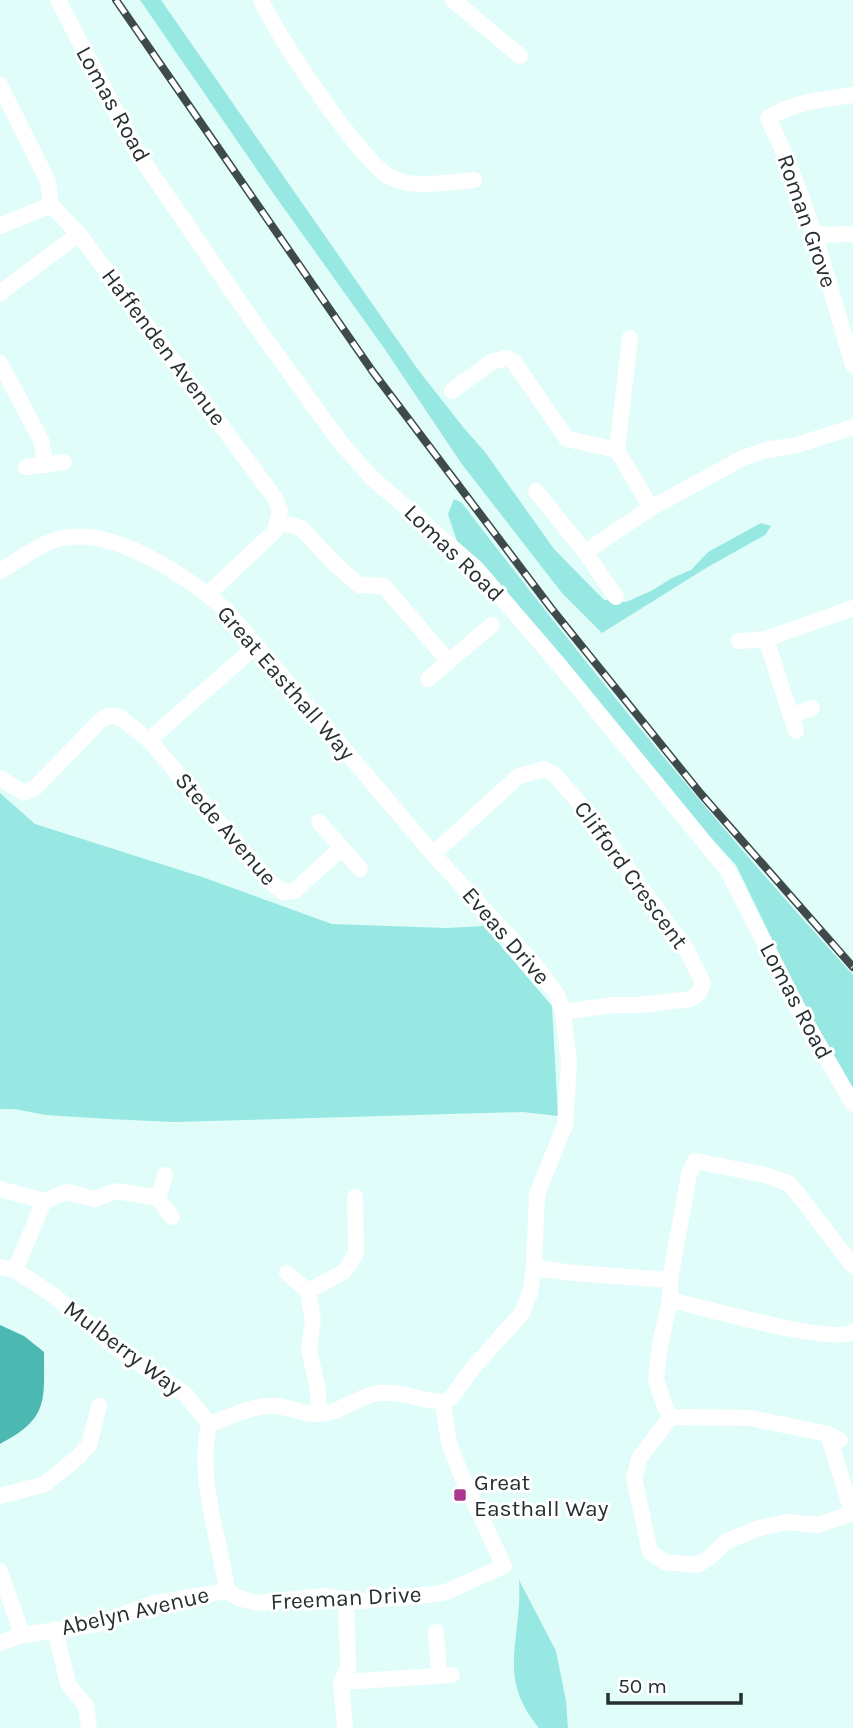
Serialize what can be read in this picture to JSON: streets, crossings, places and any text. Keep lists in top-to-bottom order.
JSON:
{
  "streets": {
    "street": [
      "Lomas Road",
      "Roman Grove",
      "Haffenden Avenue",
      "Great Easthall Way",
      "Stede Avenue",
      "Clifford Crescent",
      "Eveas Drive",
      "Mulberry Way",
      "Freeman Drive",
      "Abelyn Avenue"
    ]
  },
  "crossings": [
    ["Great Easthall Way", "Eveas Drive"],
    ["Clifford Crescent", "Eveas Drive"],
    ["Eveas Drive", "Freeman Drive"],
    ["Mulberry Way", "Abelyn Avenue"],
    ["Freeman Drive", "Abelyn Avenue"]
  ],
  "places": {
    "transit": ["Great Easthall Way"]
  },
  "scale_bar": "50 m"
}
